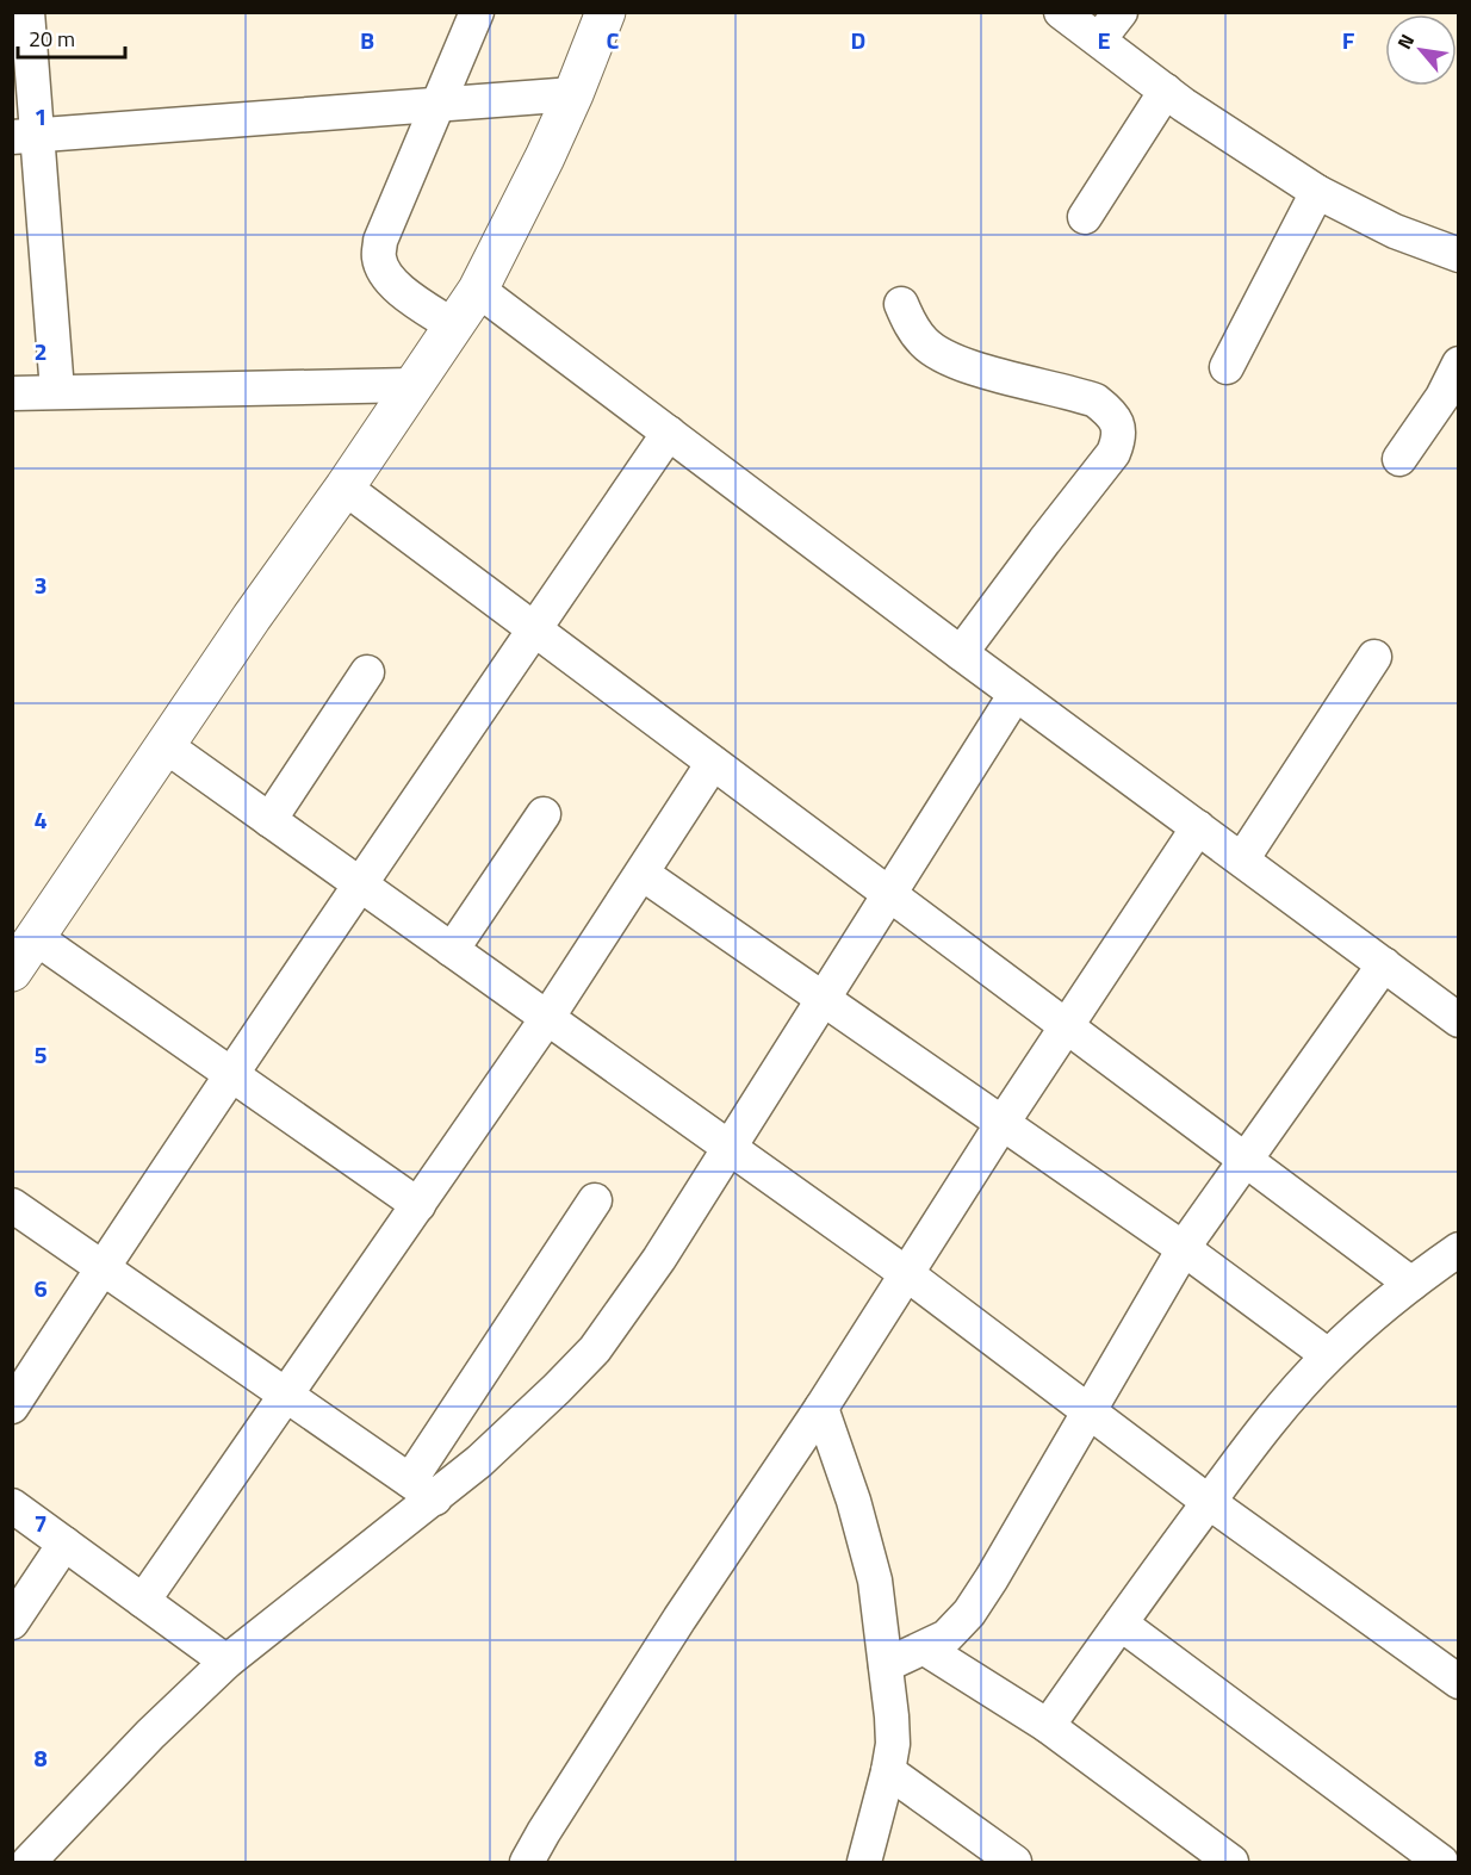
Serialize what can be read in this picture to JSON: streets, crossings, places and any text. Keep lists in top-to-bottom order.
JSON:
{
  "scale_bar": "20 m",
  "north": "top left",
  "grid": {
    "columns": [
      "B",
      "C",
      "D",
      "E",
      "F"
    ],
    "rows": [
      "1",
      "2",
      "3",
      "4",
      "5",
      "6",
      "7",
      "8"
    ]
  }
}
